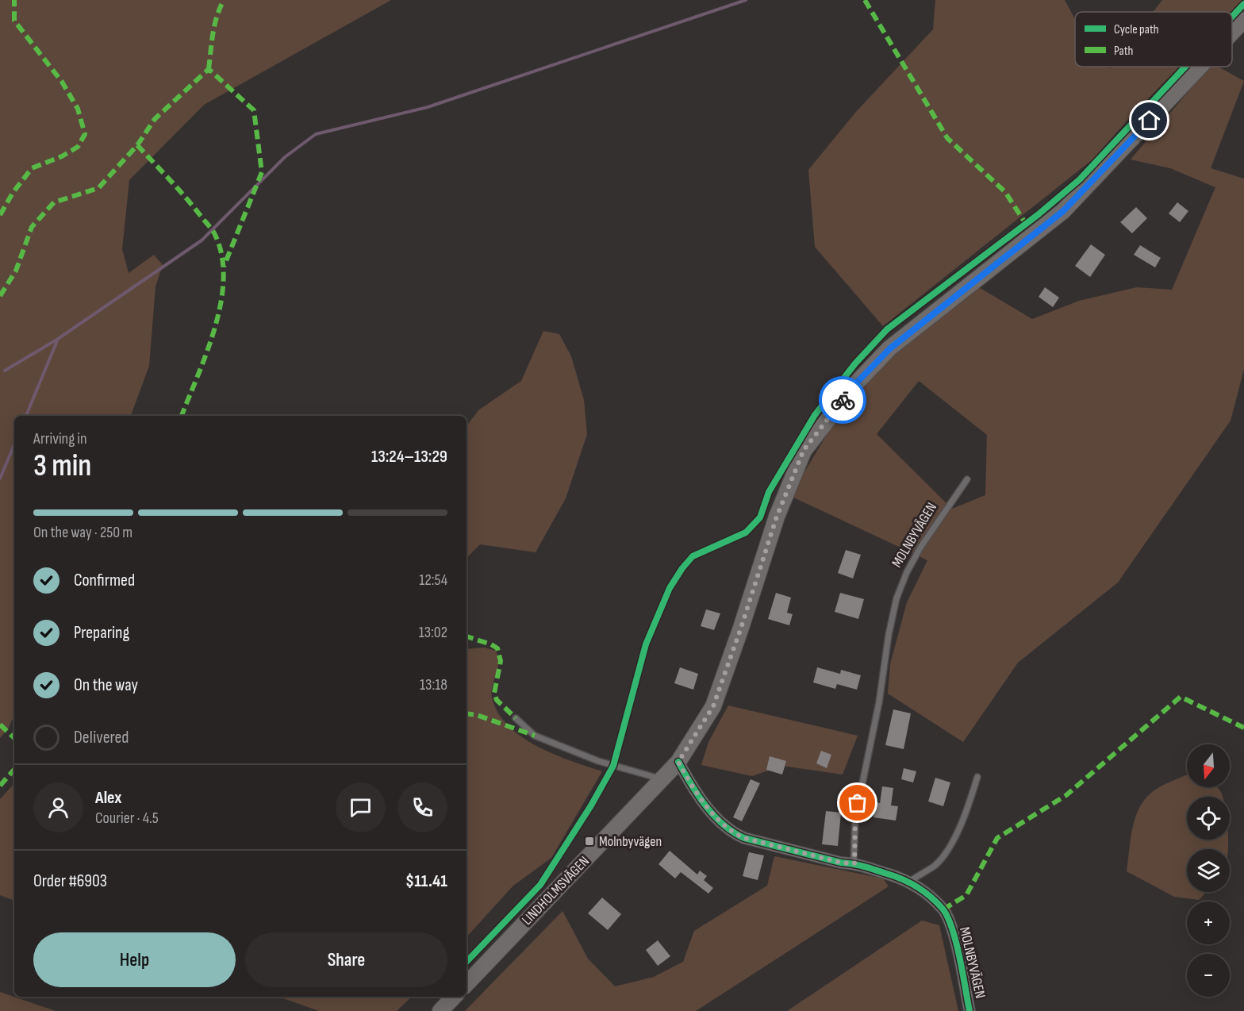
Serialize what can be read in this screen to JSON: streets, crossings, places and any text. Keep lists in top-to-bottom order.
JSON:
{
  "streets": {
    "main road": ["LINDHOLMSVÄGEN"],
    "street": ["MOLNBYVÄGEN"]
  },
  "crossings": [
    ["MOLNBYVÄGEN", "LINDHOLMSVÄGEN"]
  ],
  "places": {
    "transit": ["Molnbyvägen"]
  },
  "legend": ["Cycle path", "Path"],
  "north": "bottom",
  "page": {
    "heading": ["3 min", "Arriving in", "13:24–13:29"],
    "panel": [
      "Alex",
      "Courier · 4.5",
      "Order #6903",
      "$11.41"
    ],
    "bar": "On the way · 250 m",
    "list": [
      ["Confirmed", "12:54"],
      ["Preparing", "13:02"],
      ["On the way", "13:18"],
      "Delivered"
    ],
    "map_buttons": ["+", "−"],
    "buttons": ["Help", "Share"]
  }
}
